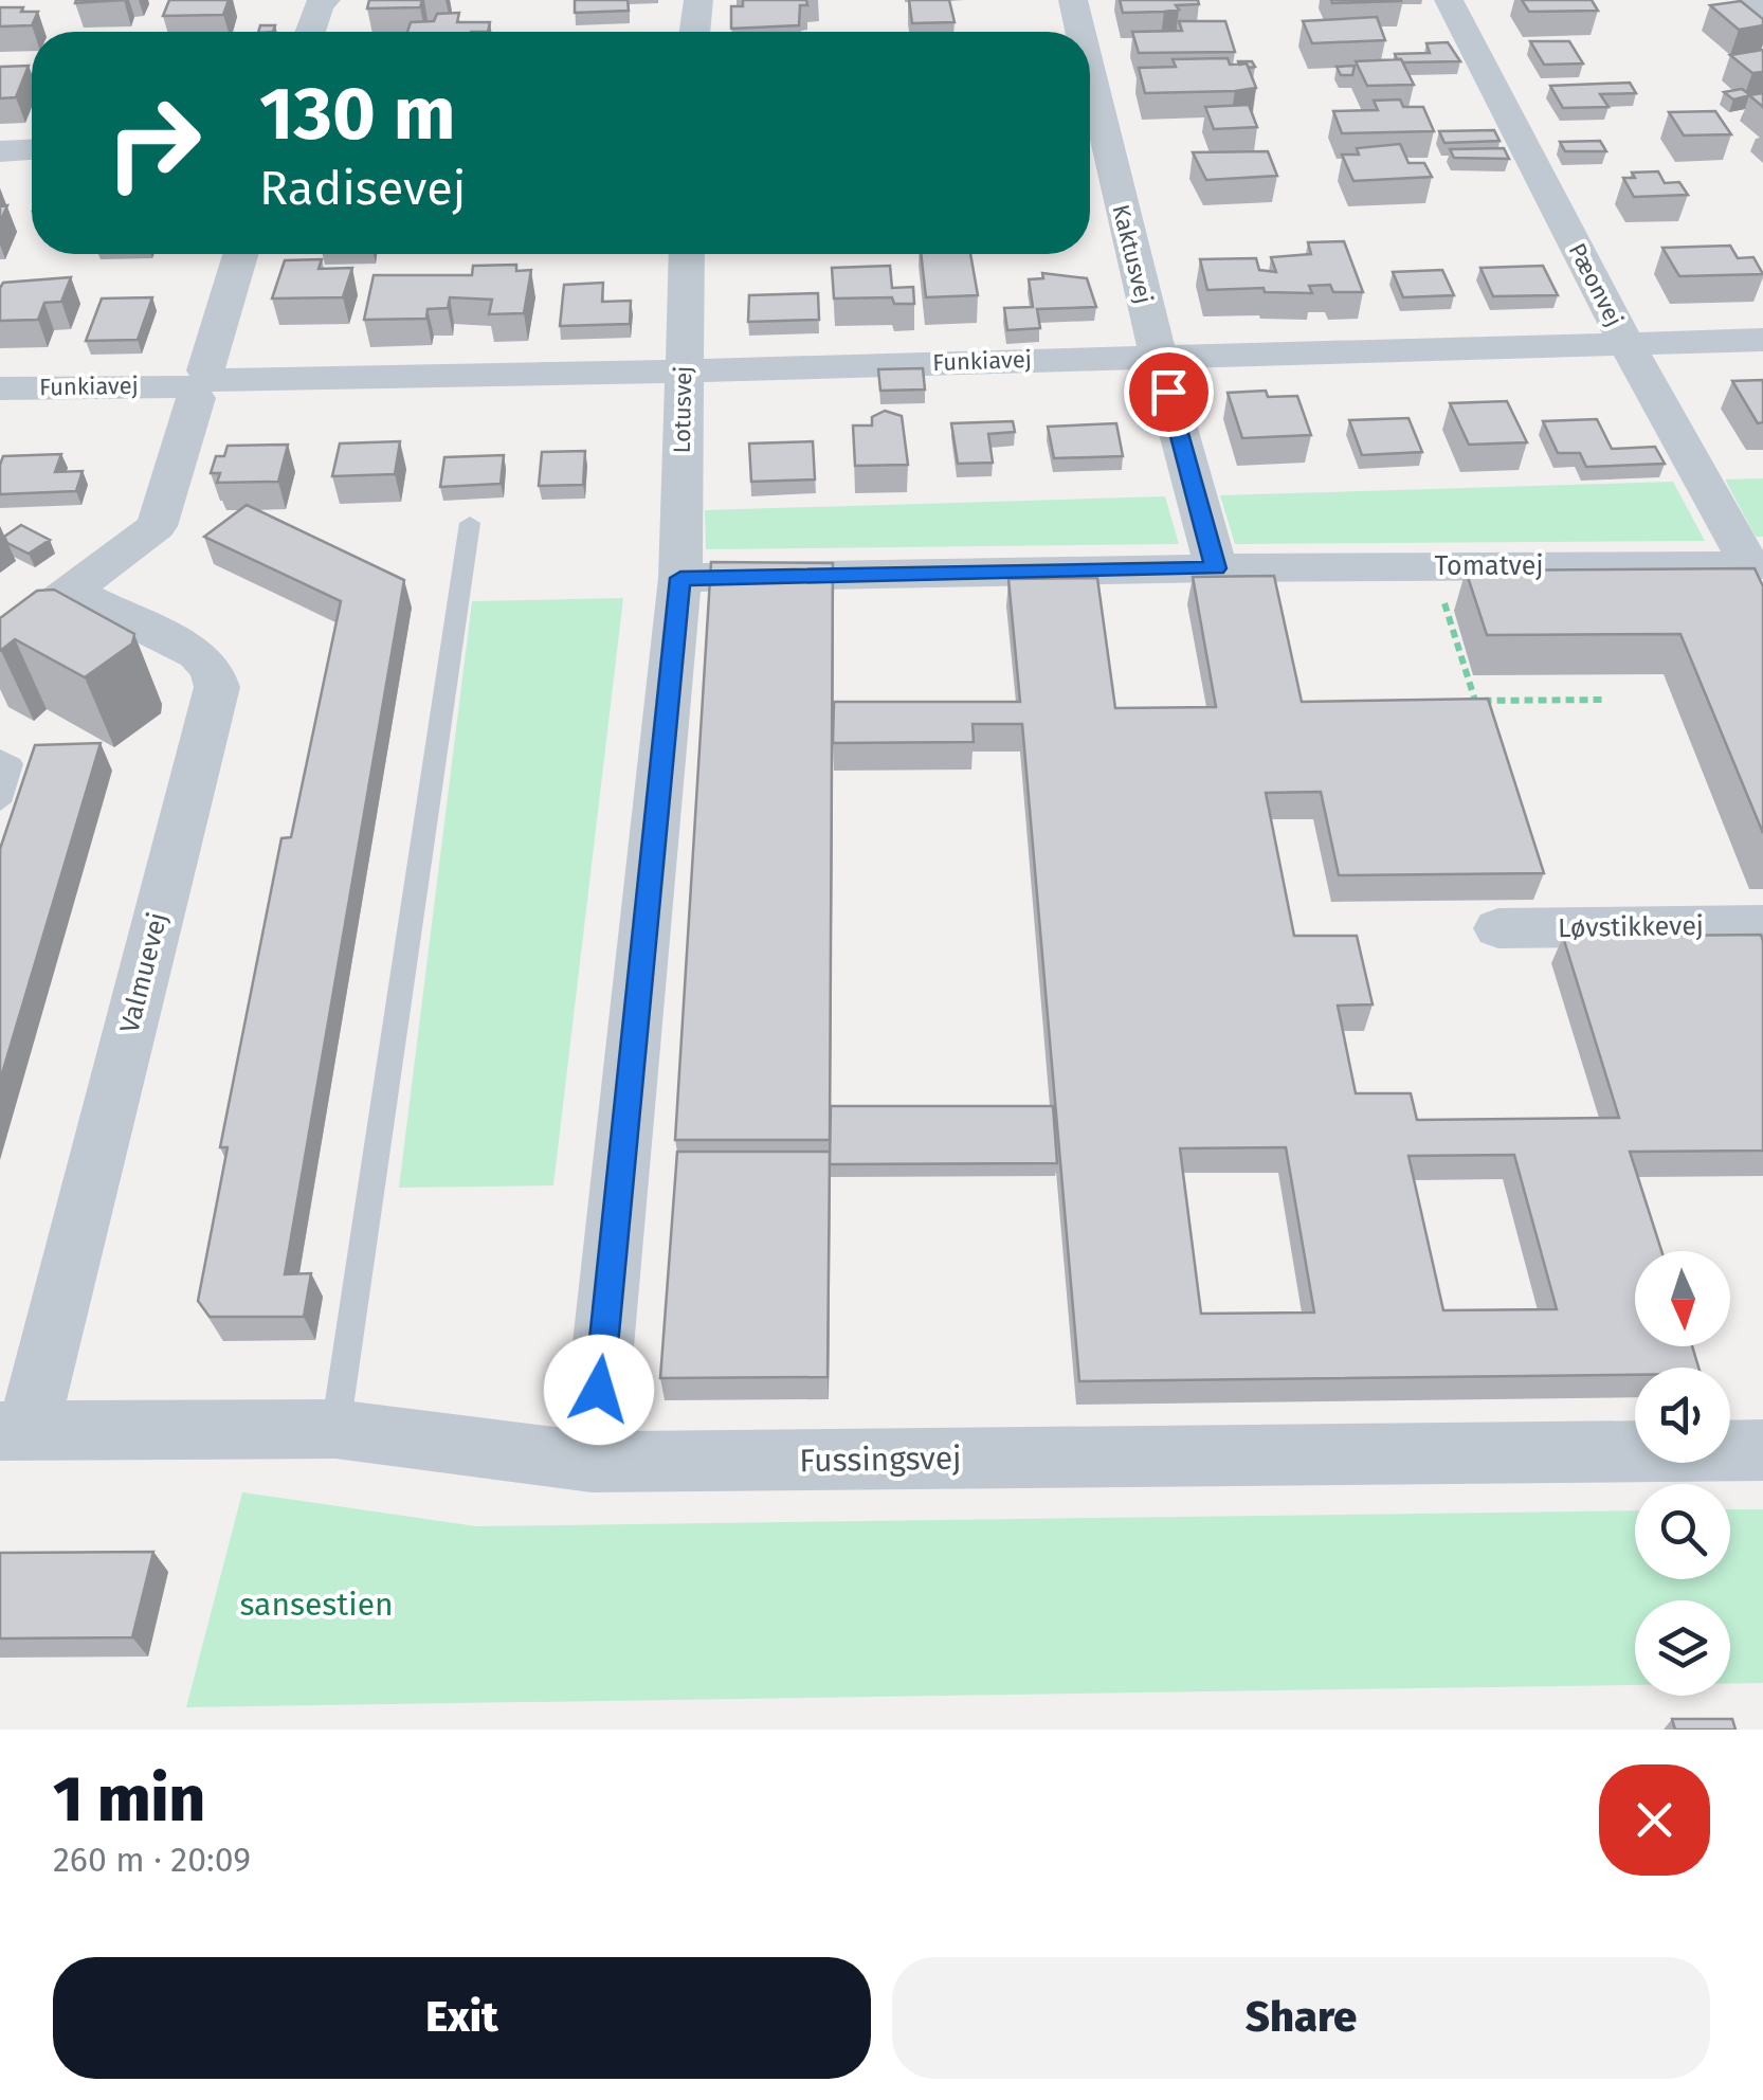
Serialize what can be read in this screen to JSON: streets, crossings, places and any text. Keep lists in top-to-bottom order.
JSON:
{
  "streets": {
    "street": [
      "Kaktusvej",
      "Pæonvej",
      "Funkiavej",
      "Lotusvej",
      "Tomatvej",
      "Løvstikkevej",
      "Valmuevej",
      "Fussingsvej"
    ]
  },
  "crossings": [
    ["Kaktusvej", "Funkiavej"],
    ["Kaktusvej", "Tomatvej"],
    ["Pæonvej", "Funkiavej"],
    ["Pæonvej", "Tomatvej"],
    ["Funkiavej", "Lotusvej"],
    ["Lotusvej", "Tomatvej"],
    ["Lotusvej", "Fussingsvej"],
    ["Valmuevej", "Fussingsvej"]
  ],
  "parks": ["sansestien"],
  "north": "bottom",
  "page": {
    "turn": ["130 m", "Radisevej"],
    "heading": ["1 min", "260 m · 20:09"],
    "buttons": ["Exit", "Share"]
  }
}
